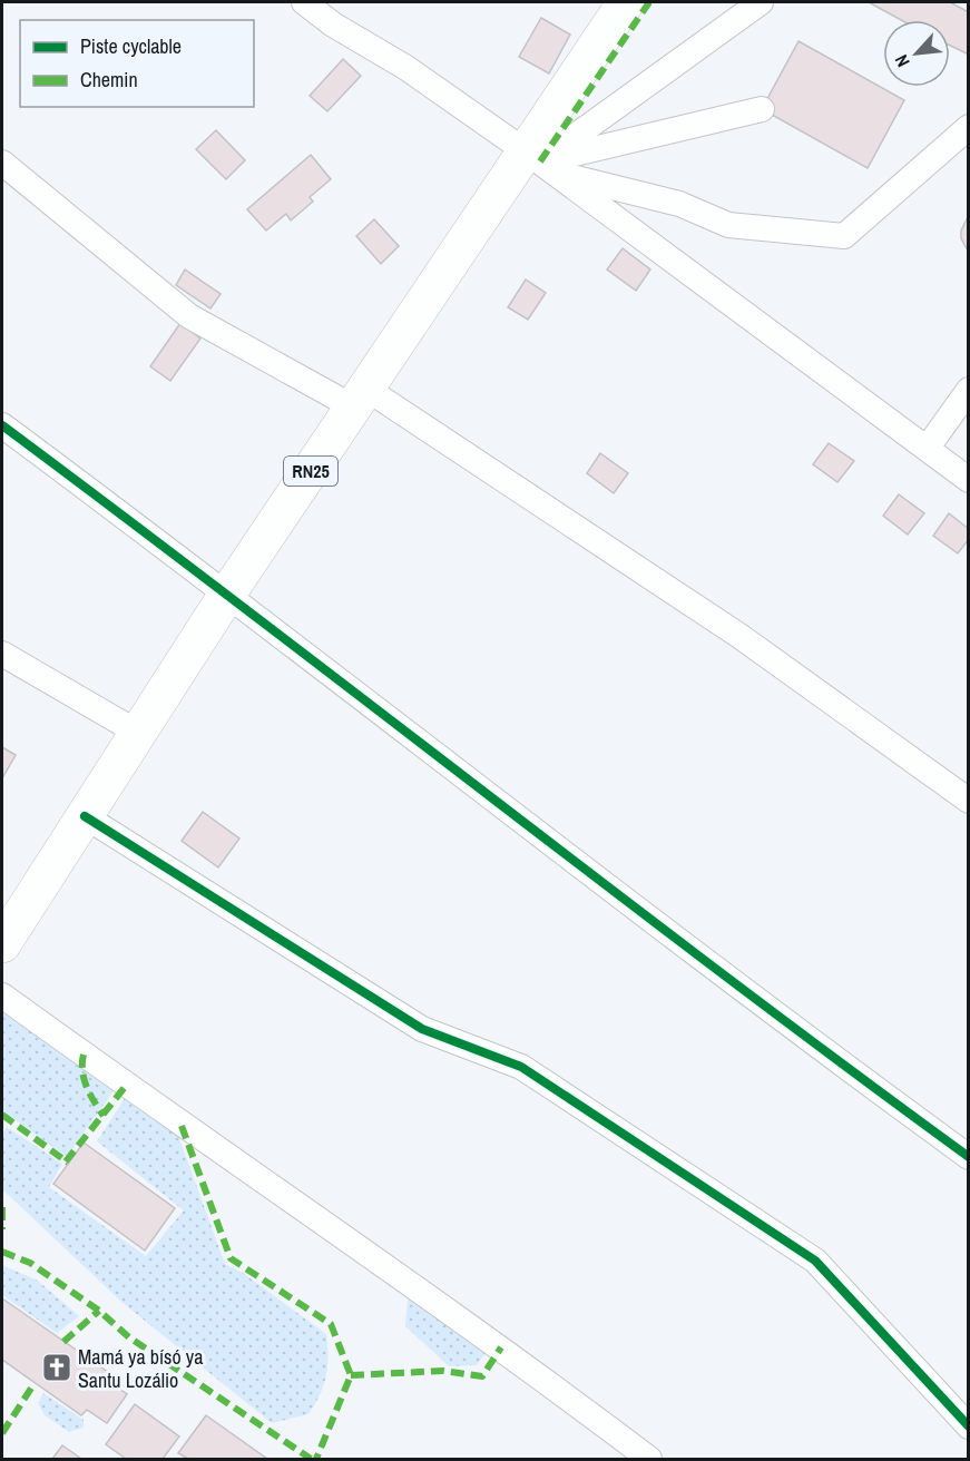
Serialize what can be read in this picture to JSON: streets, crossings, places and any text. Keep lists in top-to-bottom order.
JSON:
{
  "streets": {
    "main road": ["RN25"]
  },
  "places": {
    "church": ["Mamá ya bísó ya Santu Lozálio"]
  },
  "legend": ["Piste cyclable", "Chemin"],
  "north": "bottom left"
}
